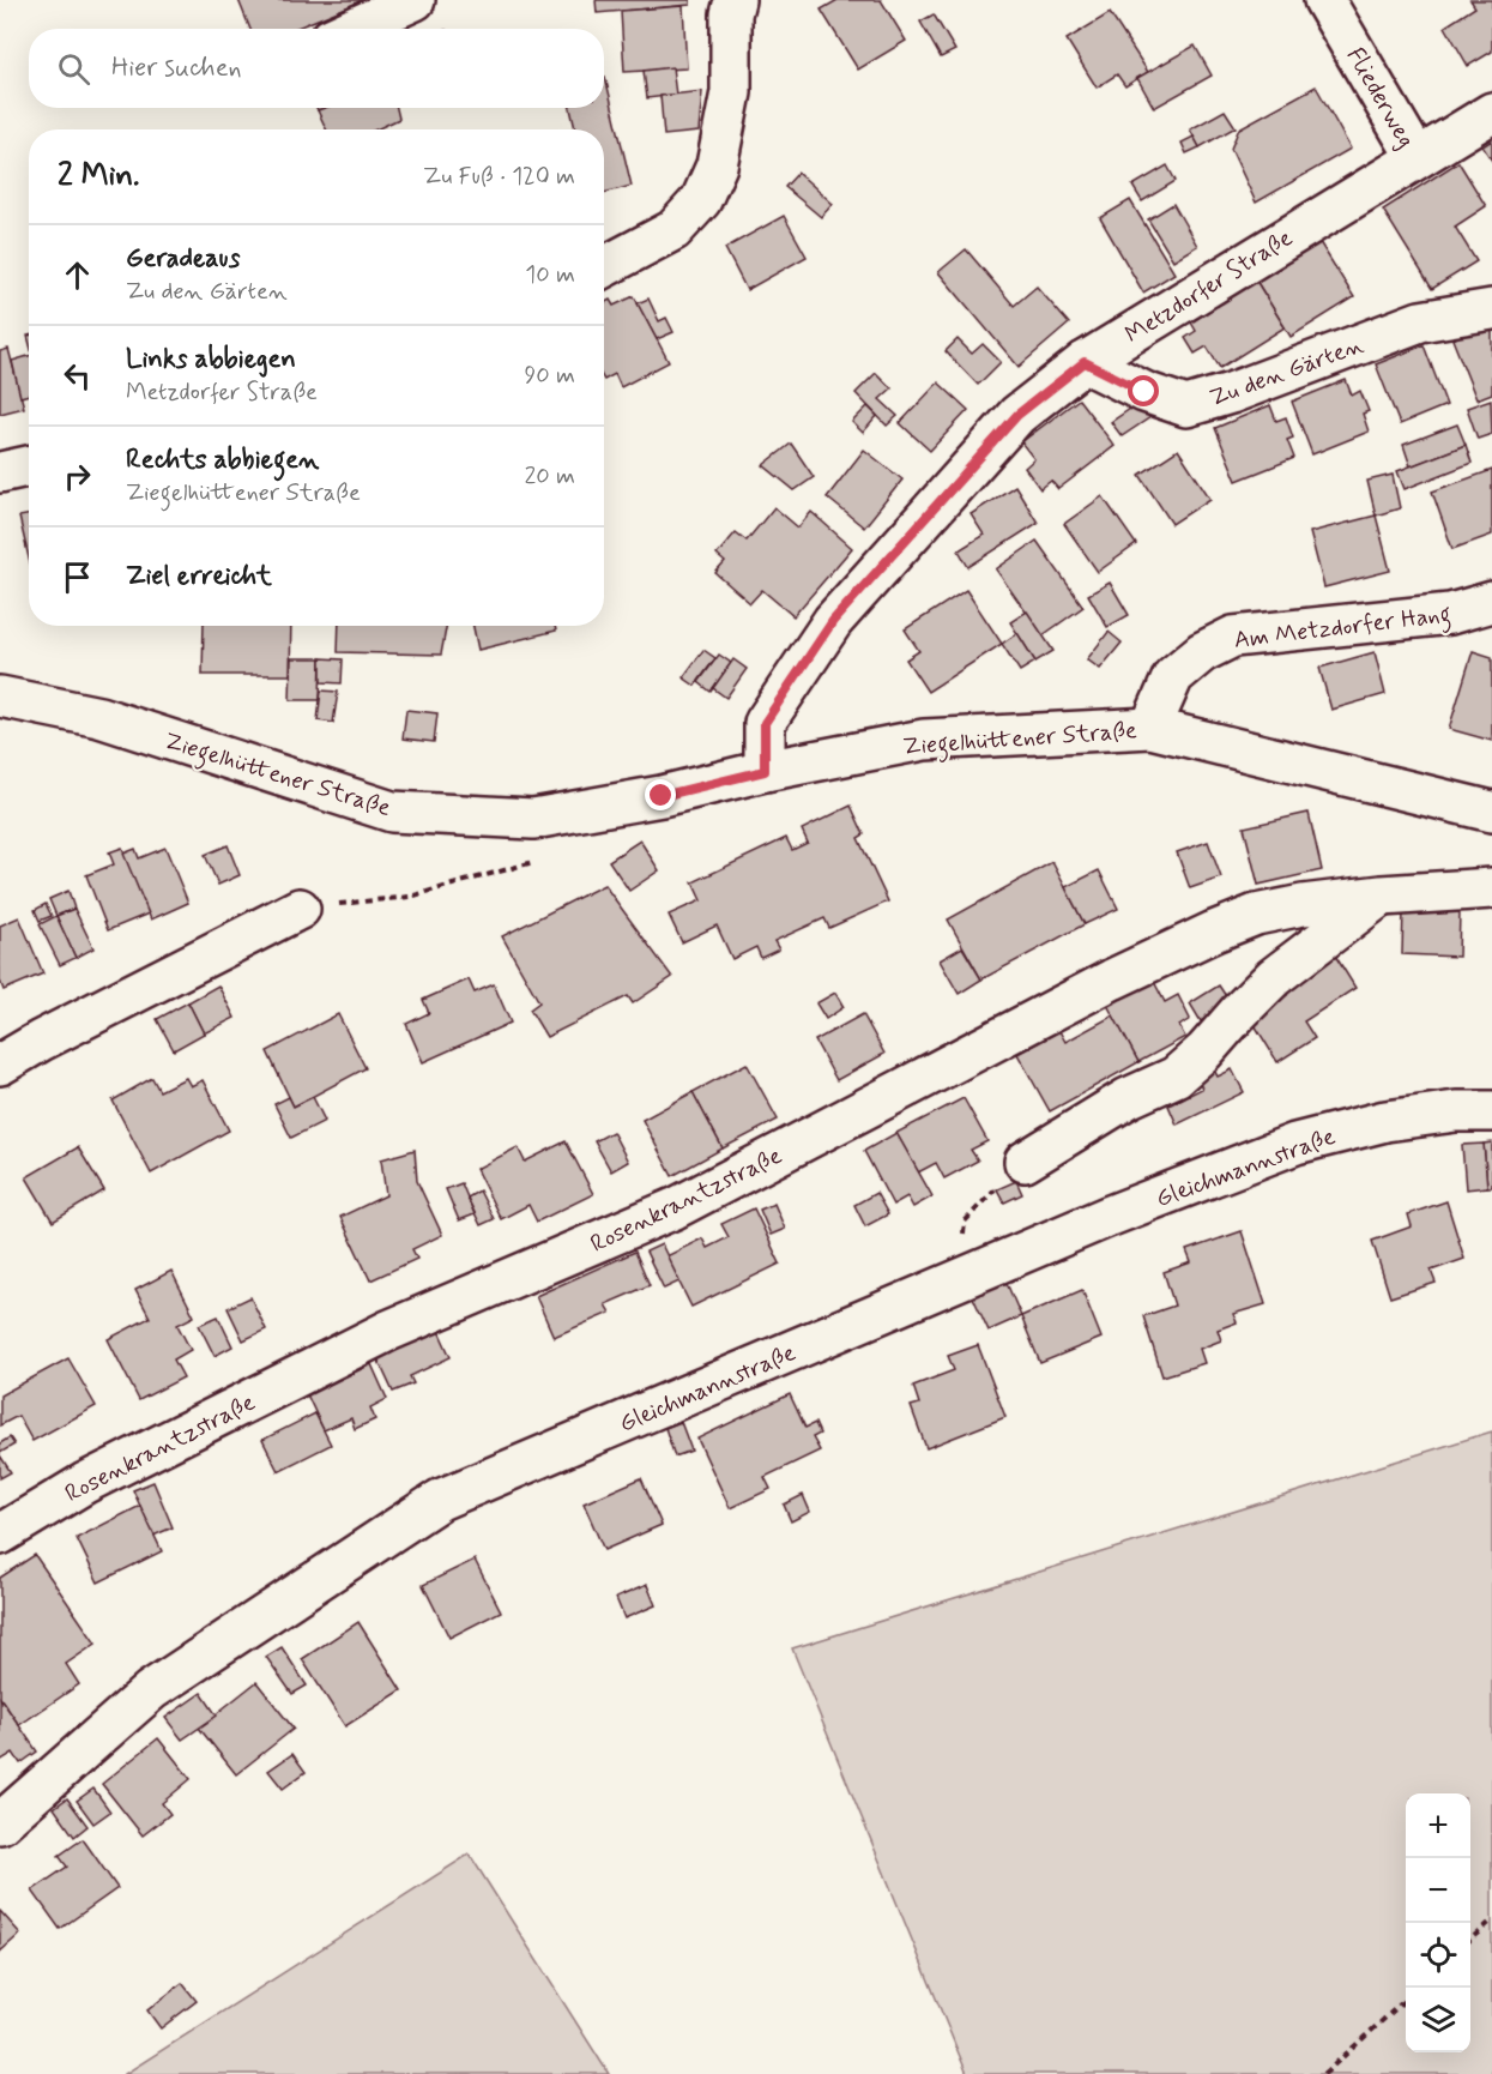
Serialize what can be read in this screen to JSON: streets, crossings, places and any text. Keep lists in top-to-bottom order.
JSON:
{
  "streets": {
    "street": [
      "Fliederweg",
      "Metzdorfer Straße",
      "Zu den Gärten",
      "Am Metzdorfer Hang",
      "Ziegelhüttener Straße",
      "Gleichmannstraße",
      "Rosenkrantzstraße"
    ]
  },
  "crossings": [
    ["Fliederweg", "Metzdorfer Straße"],
    ["Metzdorfer Straße", "Zu den Gärten"],
    ["Metzdorfer Straße", "Ziegelhüttener Straße"],
    ["Am Metzdorfer Hang", "Ziegelhüttener Straße"]
  ],
  "page": {
    "search": "Hier suchen",
    "heading": ["2 Min.", "Zu Fuß · 120 m"],
    "list": [
      ["Geradeaus", "Zu den Gärten", "10 m"],
      ["Links abbiegen", "Metzdorfer Straße", "90 m"],
      ["Rechts abbiegen", "Ziegelhüttener Straße", "20 m"],
      "Ziel erreicht"
    ],
    "map_buttons": ["+", "−"]
  }
}
